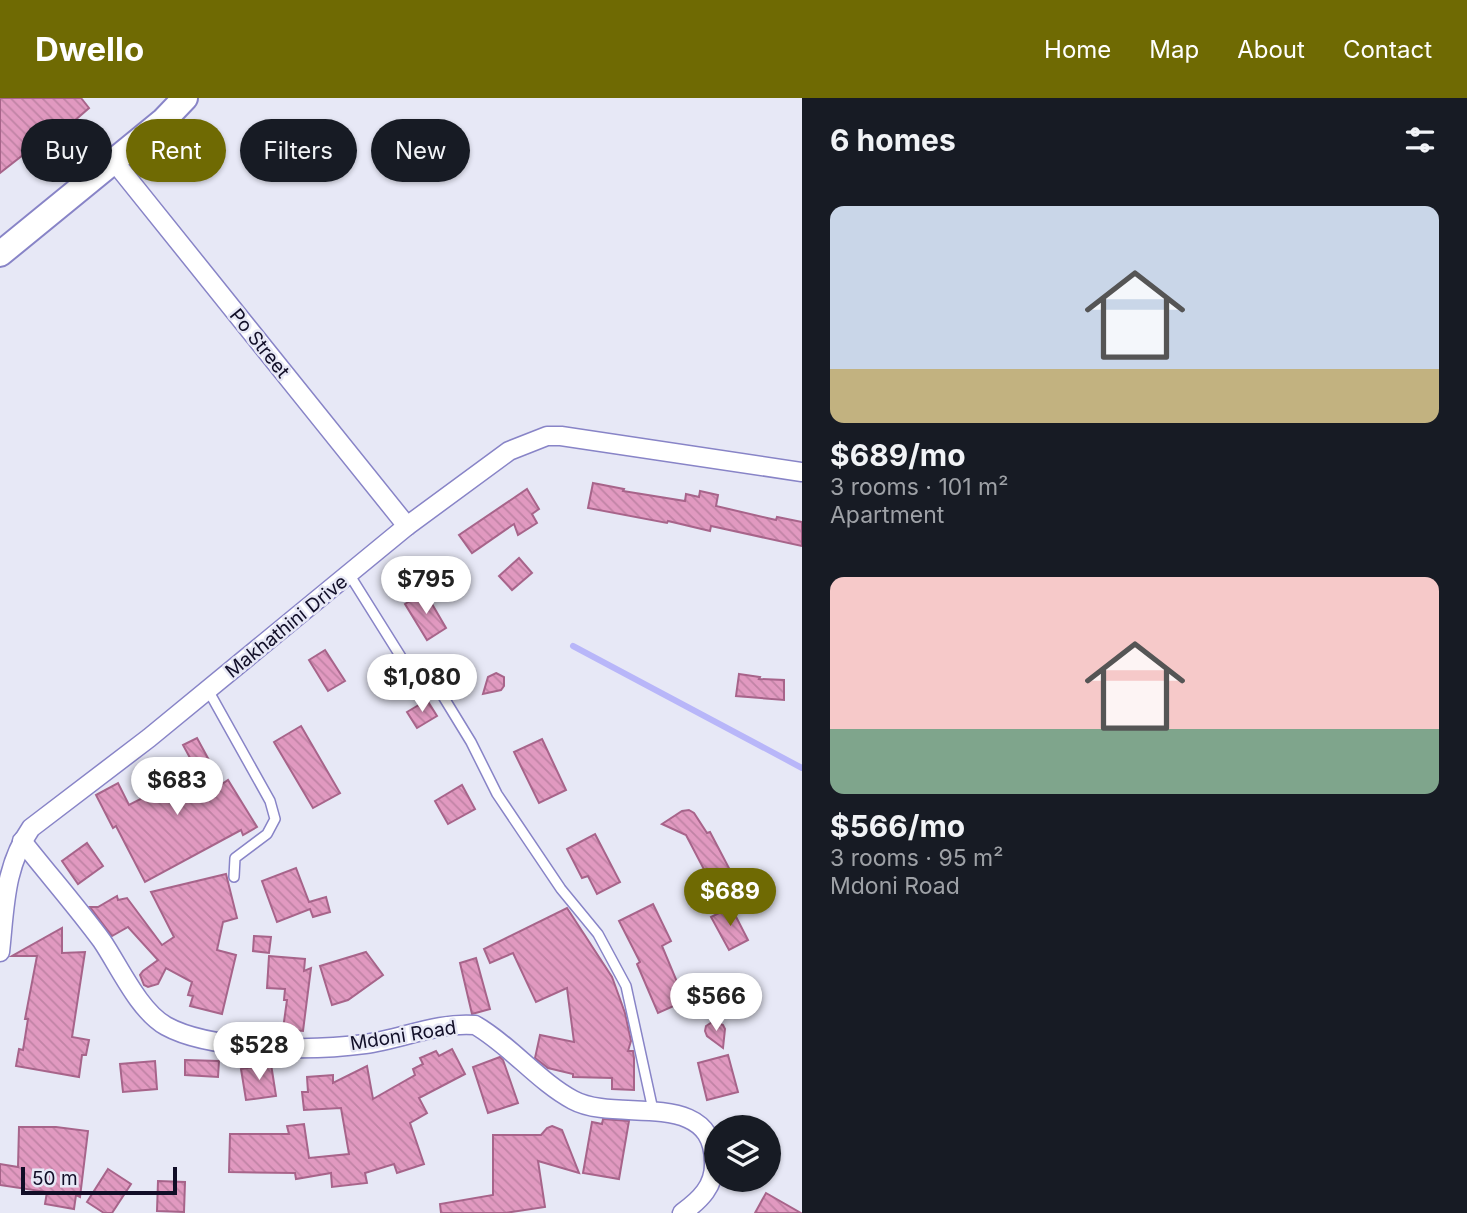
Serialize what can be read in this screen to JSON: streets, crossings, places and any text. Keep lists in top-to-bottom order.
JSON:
{
  "streets": {
    "street": ["Po Street", "Makhathini Drive", "Mdoni Road"]
  },
  "crossings": [
    ["Po Street", "Makhathini Drive"],
    ["Makhathini Drive", "Mdoni Road"]
  ],
  "scale_bar": "50 m",
  "page": {
    "header": "Dwello",
    "nav": [
      "Home",
      "Map",
      "About",
      "Contact"
    ],
    "heading": "6 homes",
    "chip": [
      "Buy",
      "Rent",
      "Filters",
      "New"
    ],
    "list": [
      {
        "name": "$689/mo",
        "note": "3 rooms · 101 m² · Apartment"
      },
      {
        "name": "$566/mo",
        "note": "3 rooms · 95 m² · Mdoni Road"
      }
    ],
    "price": [
      "$795",
      "$1,080",
      "$683",
      "$689",
      "$566",
      "$528"
    ],
    "scale": "50 m"
  }
}
